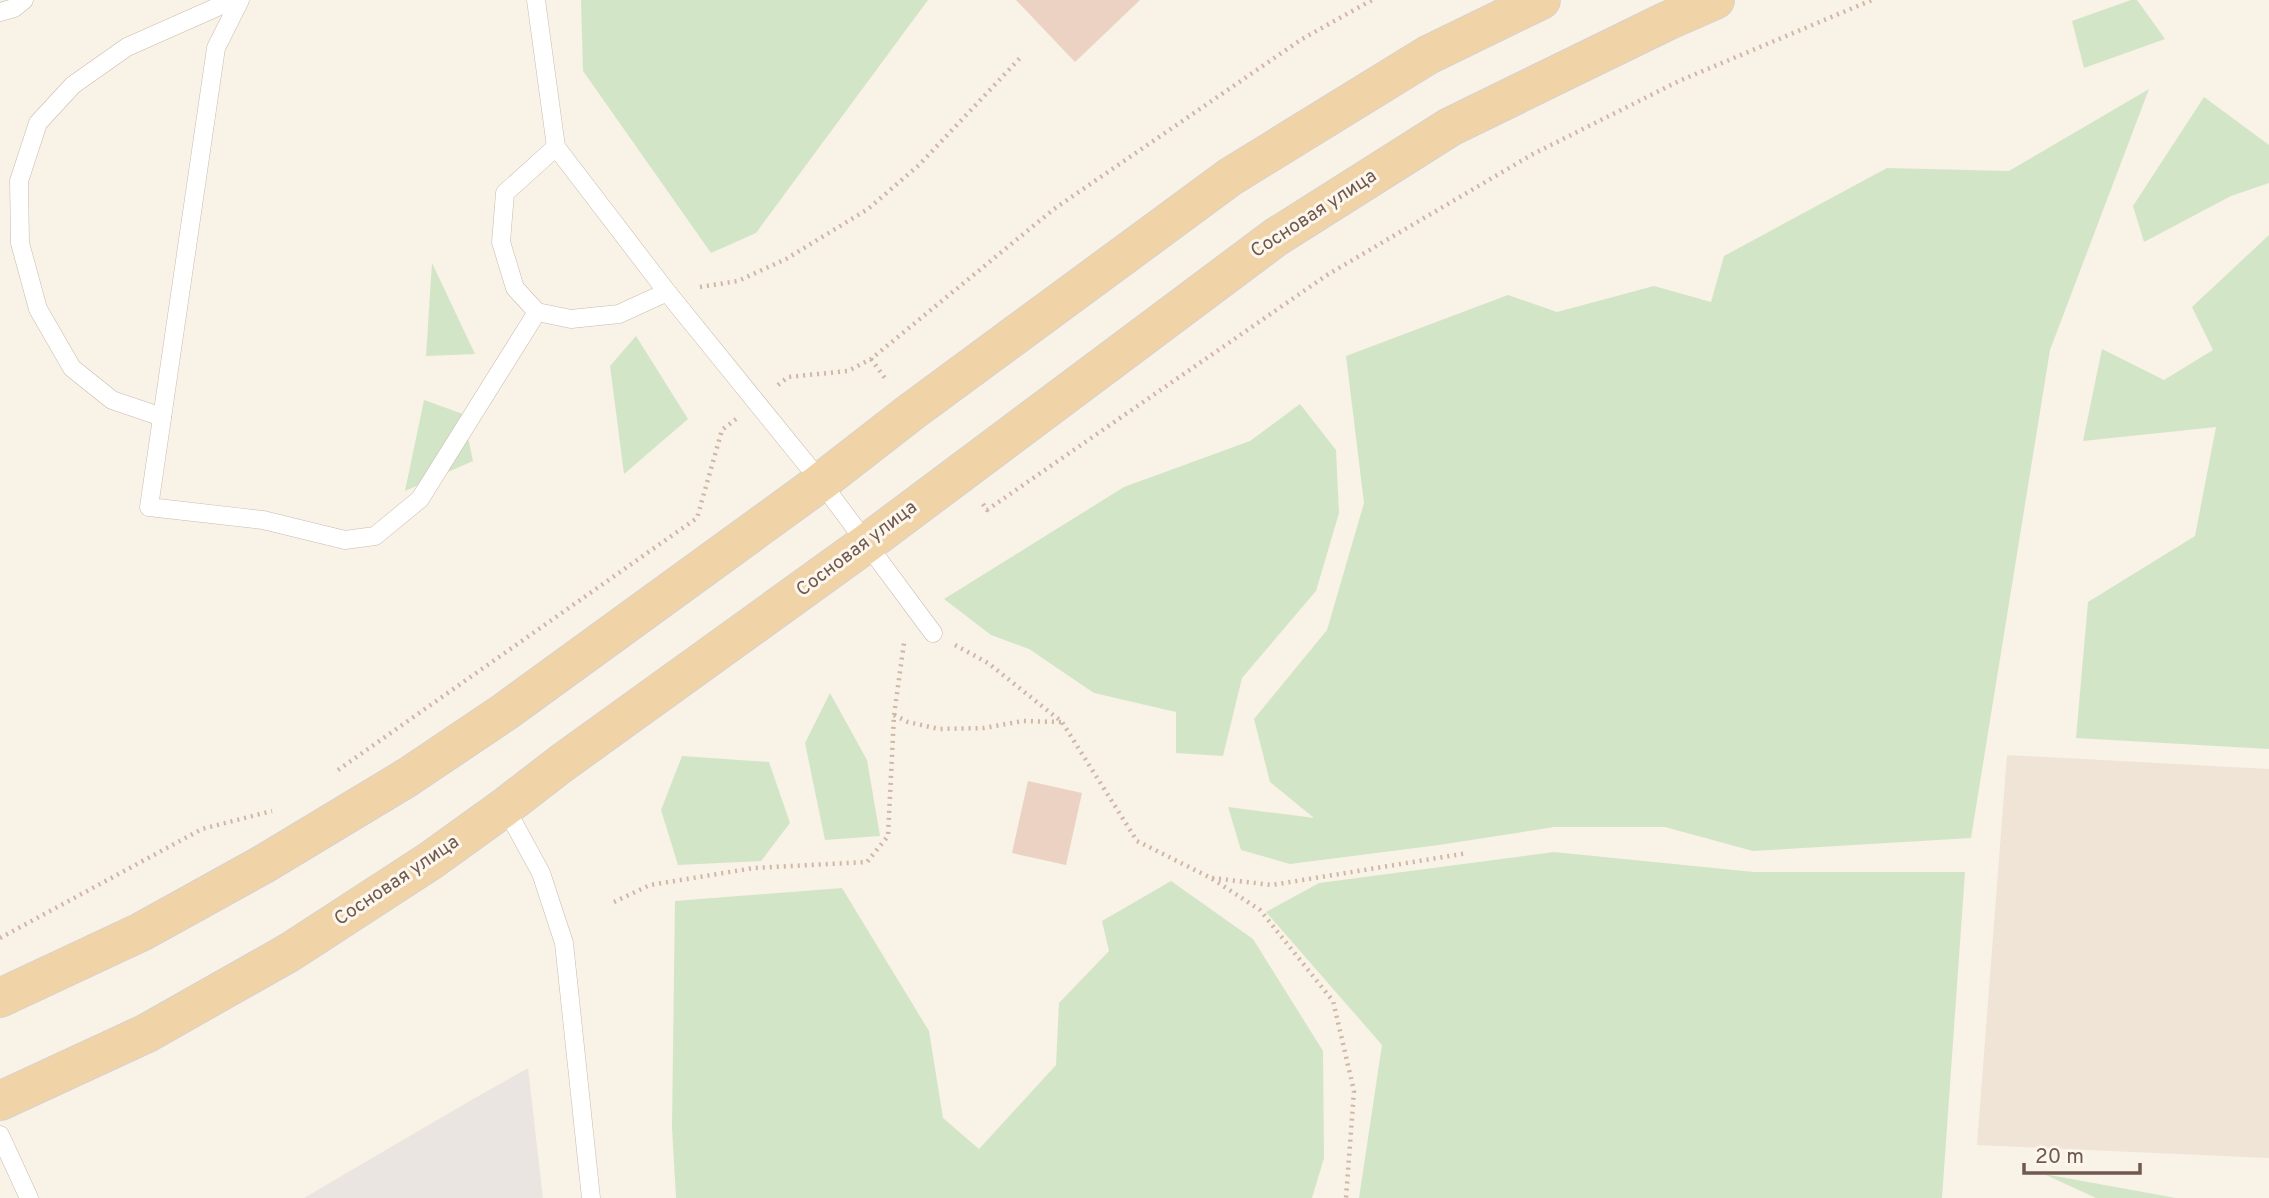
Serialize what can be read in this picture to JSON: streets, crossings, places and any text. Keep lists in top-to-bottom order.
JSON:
{
  "streets": {
    "main road": ["Сосновая улица"]
  },
  "scale_bar": "20 m"
}
